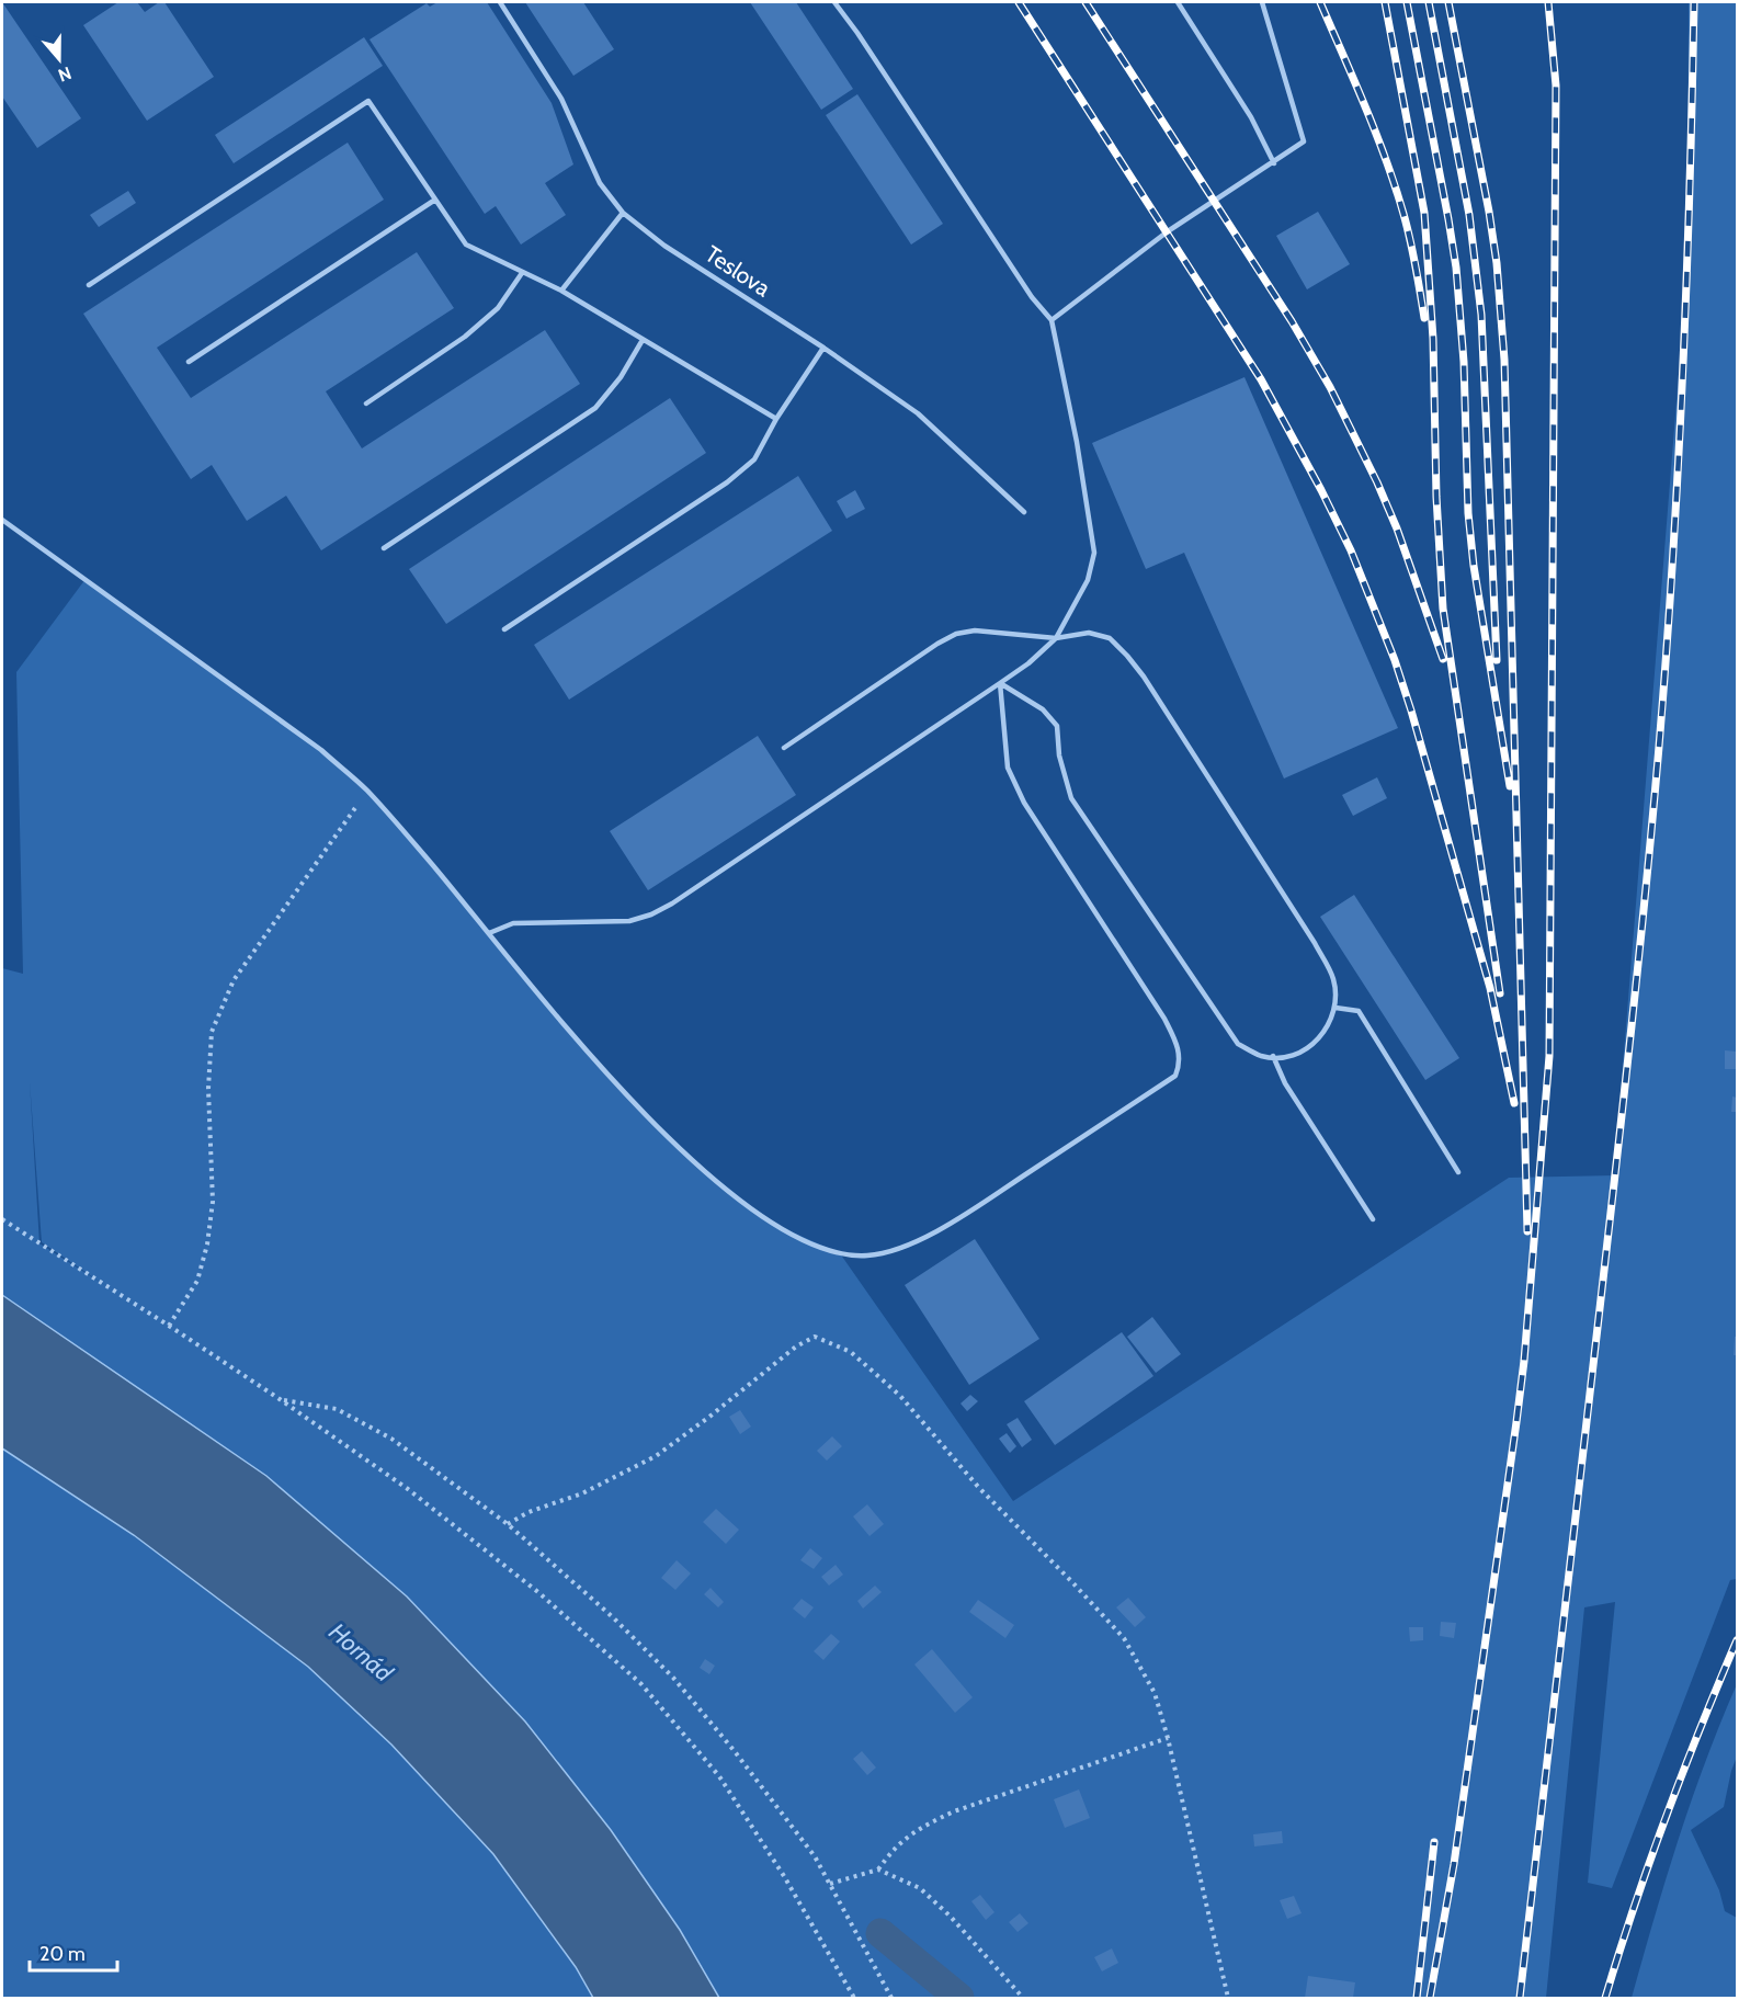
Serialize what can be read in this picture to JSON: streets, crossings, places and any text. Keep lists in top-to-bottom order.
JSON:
{
  "streets": {
    "lane": ["Teslova"]
  },
  "water": ["Hornád"],
  "scale_bar": "20 m",
  "north": "bottom"
}
